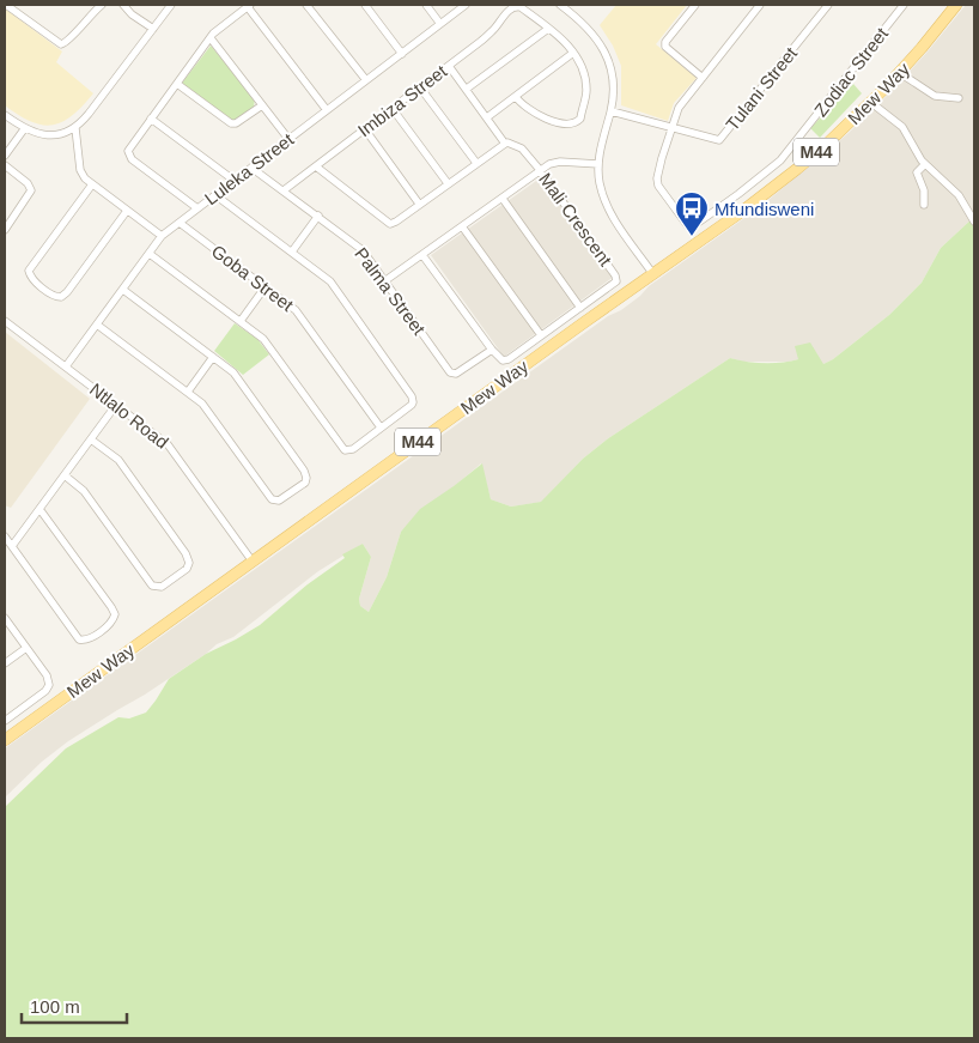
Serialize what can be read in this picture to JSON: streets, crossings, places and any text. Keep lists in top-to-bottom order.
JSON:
{
  "streets": {
    "main road": ["Mew Way", "M44"],
    "street": [
      "Zodiac Street",
      "Tulani Street",
      "Imbiza Street",
      "Luleka Street",
      "Mali Crescent",
      "Goba Street",
      "Palma Street",
      "Ntlalo Road"
    ]
  },
  "crossings": [
    ["Zodiac Street", "Tulani Street"],
    ["Mew Way", "Ntlalo Road"],
    ["Imbiza Street", "Mali Crescent"],
    ["Imbiza Street", "Palma Street"],
    ["Luleka Street", "Goba Street"],
    ["Luleka Street", "Palma Street"],
    ["Luleka Street", "Ntlalo Road"],
    ["Mali Crescent", "Palma Street"]
  ],
  "places": {
    "bus stop": ["Mfundisweni"]
  },
  "scale_bar": "100 m"
}
